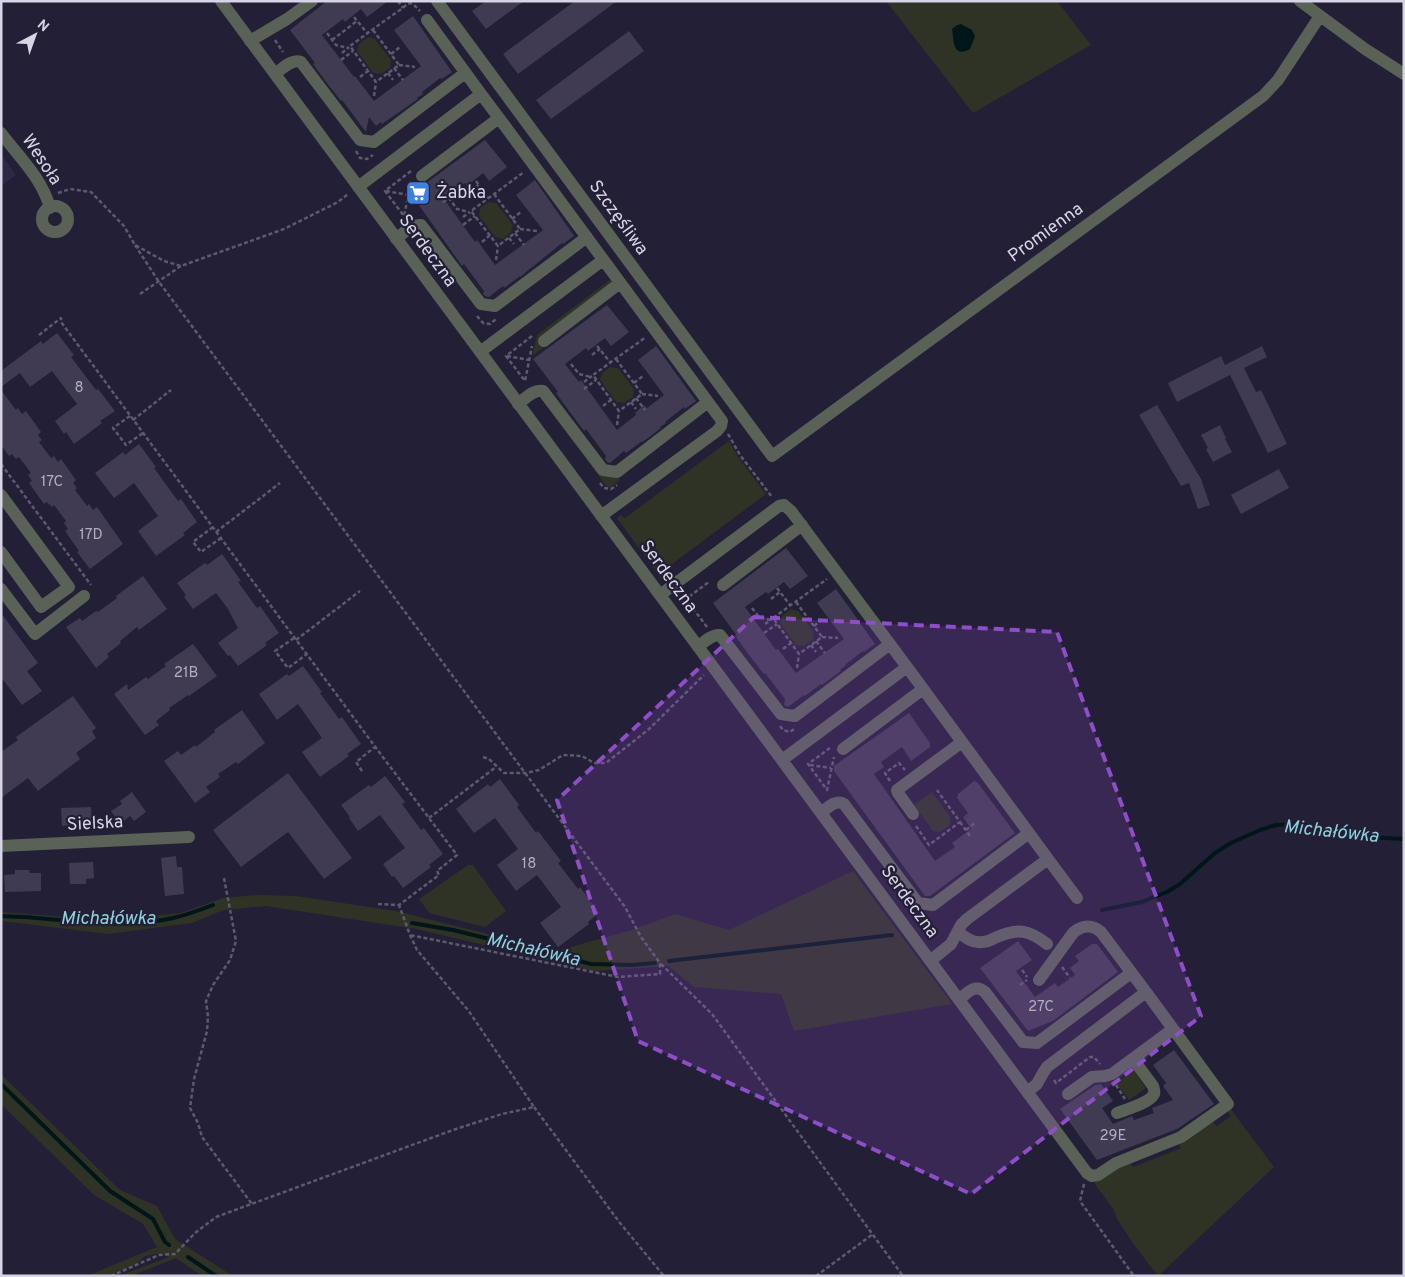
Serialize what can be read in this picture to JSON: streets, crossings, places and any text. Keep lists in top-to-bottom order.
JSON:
{
  "streets": {
    "street": [
      "Wesoła",
      "Szczęśliwa",
      "Promienna",
      "Serdeczna",
      "Sielska"
    ]
  },
  "crossings": [
    ["Szczęśliwa", "Promienna"]
  ],
  "water": ["Michałówka"],
  "places": {
    "supermarket": ["Żabka"]
  },
  "house_numbers": [
    "8",
    "17C",
    "17D",
    "21B",
    "18",
    "27C",
    "29E"
  ],
  "north": "top right"
}
